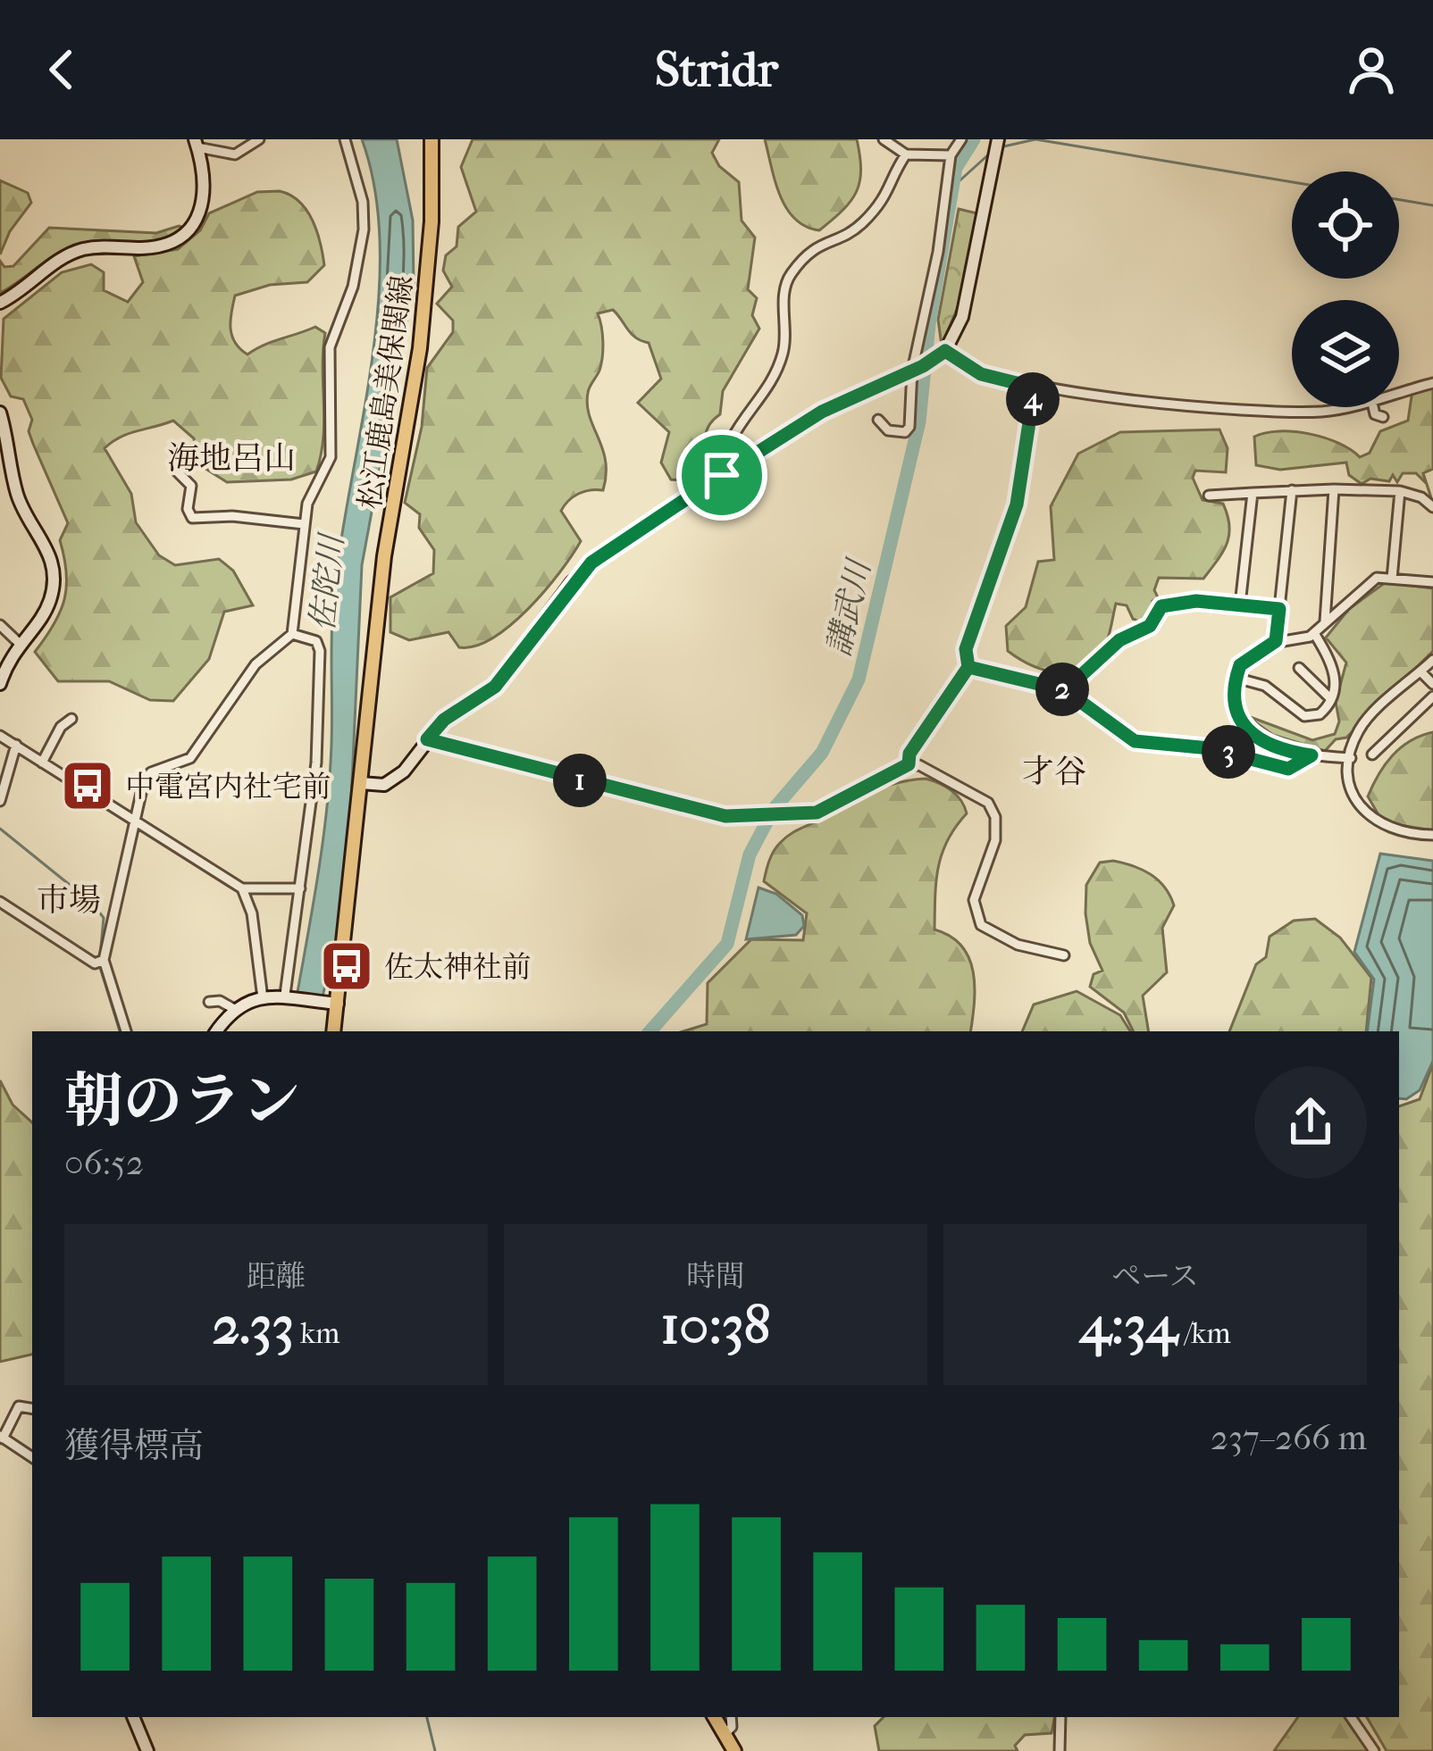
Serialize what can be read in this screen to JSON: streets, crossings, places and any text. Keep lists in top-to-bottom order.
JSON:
{
  "streets": {
    "main road": ["松江鹿島美保関線"]
  },
  "districts": ["海地呂山", "才谷", "市場"],
  "water": ["佐陀川", "講武川"],
  "places": {
    "bus stop": ["中電宮内社宅前", "佐太神社前"]
  },
  "page": {
    "header": "Stridr",
    "pins": [
      "4",
      "2",
      "3",
      "1"
    ],
    "heading": ["朝のラン", "06:52"],
    "stats": [
      ["距離", "2.33 km"],
      ["時間", "10:38"],
      ["ペース", "4:34 /km"]
    ],
    "chart": ["獲得標高", "237–266 m"]
  }
}
